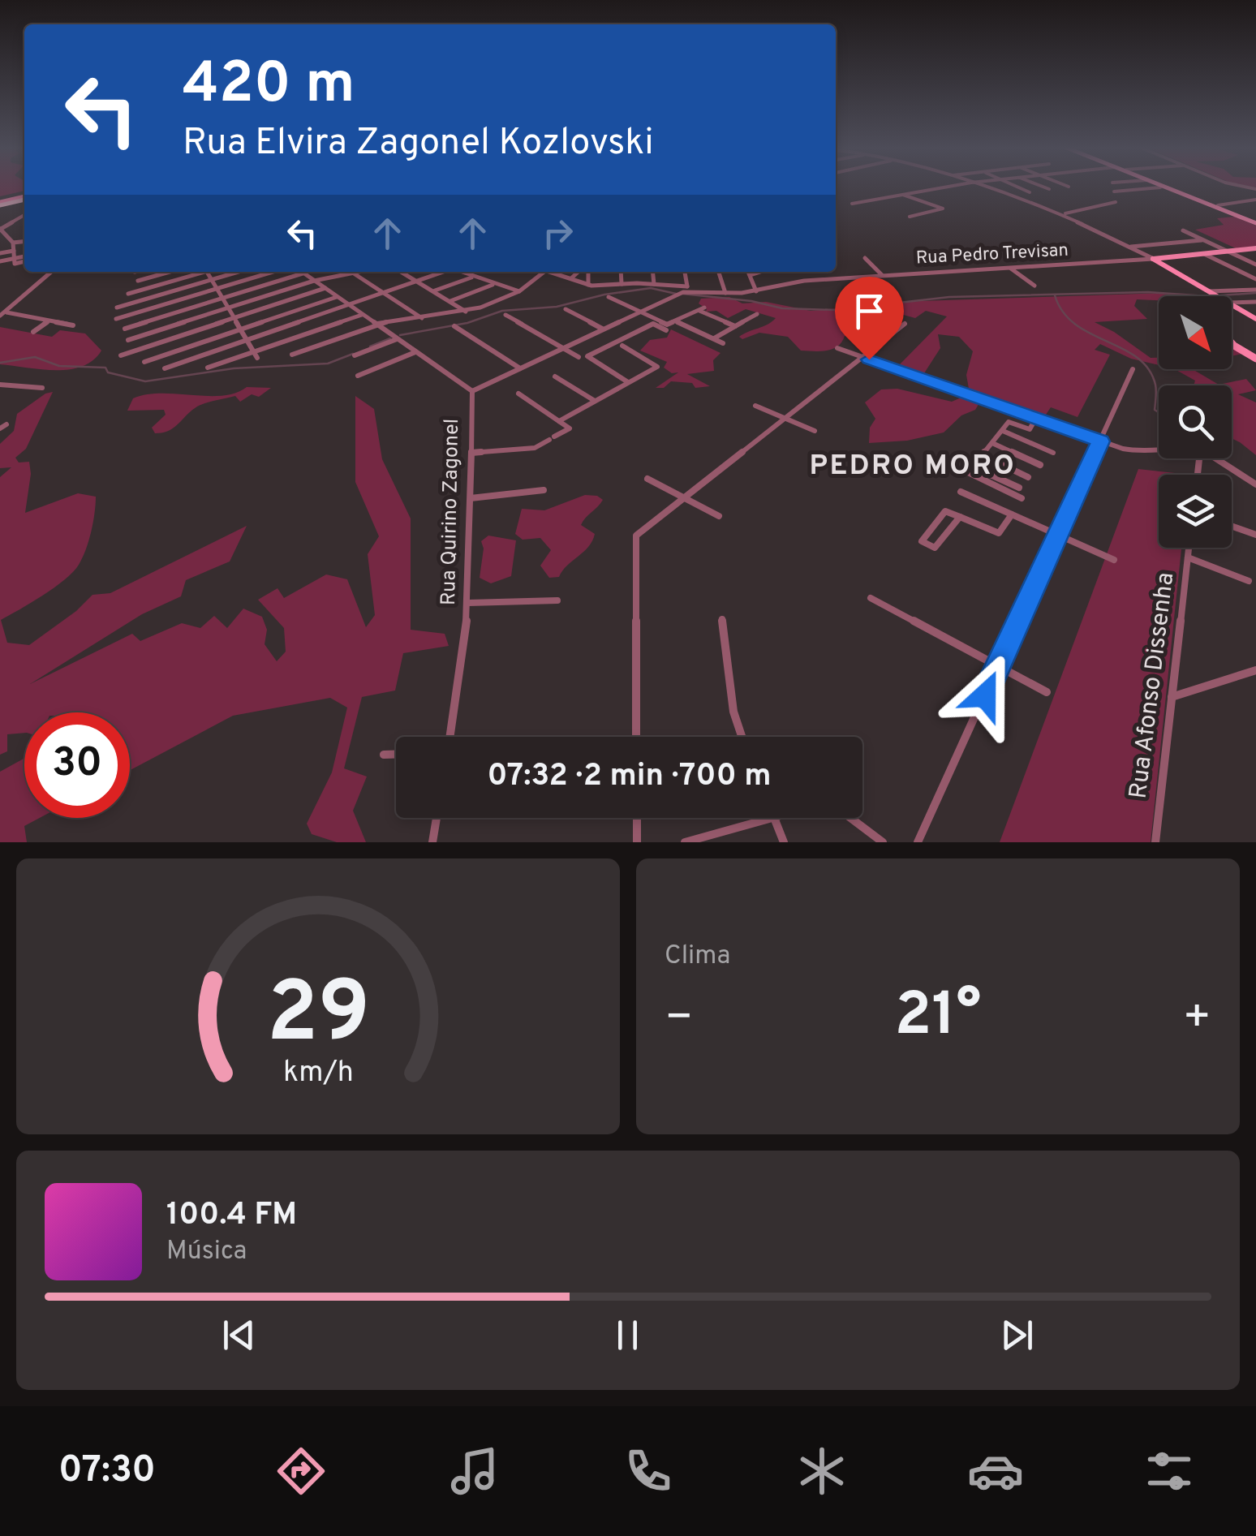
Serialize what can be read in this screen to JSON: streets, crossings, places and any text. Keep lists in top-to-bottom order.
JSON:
{
  "streets": {
    "street": ["Rua Pedro Trevisan", "Rua Quirino Zagonel", "Rua Afonso Dissenha"]
  },
  "districts": ["PEDRO MORO"],
  "north": "bottom right",
  "page": {
    "turn": ["420 m", "Rua Elvira Zagonel Kozlovski"],
    "limit": "30",
    "trip": "07:32 · 2 min · 700 m",
    "tile": "Clima",
    "heat": ["−", "21°", "+"],
    "song": ["100.4 FM", "Música"],
    "tabs": "07:30",
    "gauge": ["29", "km/h"]
  }
}
